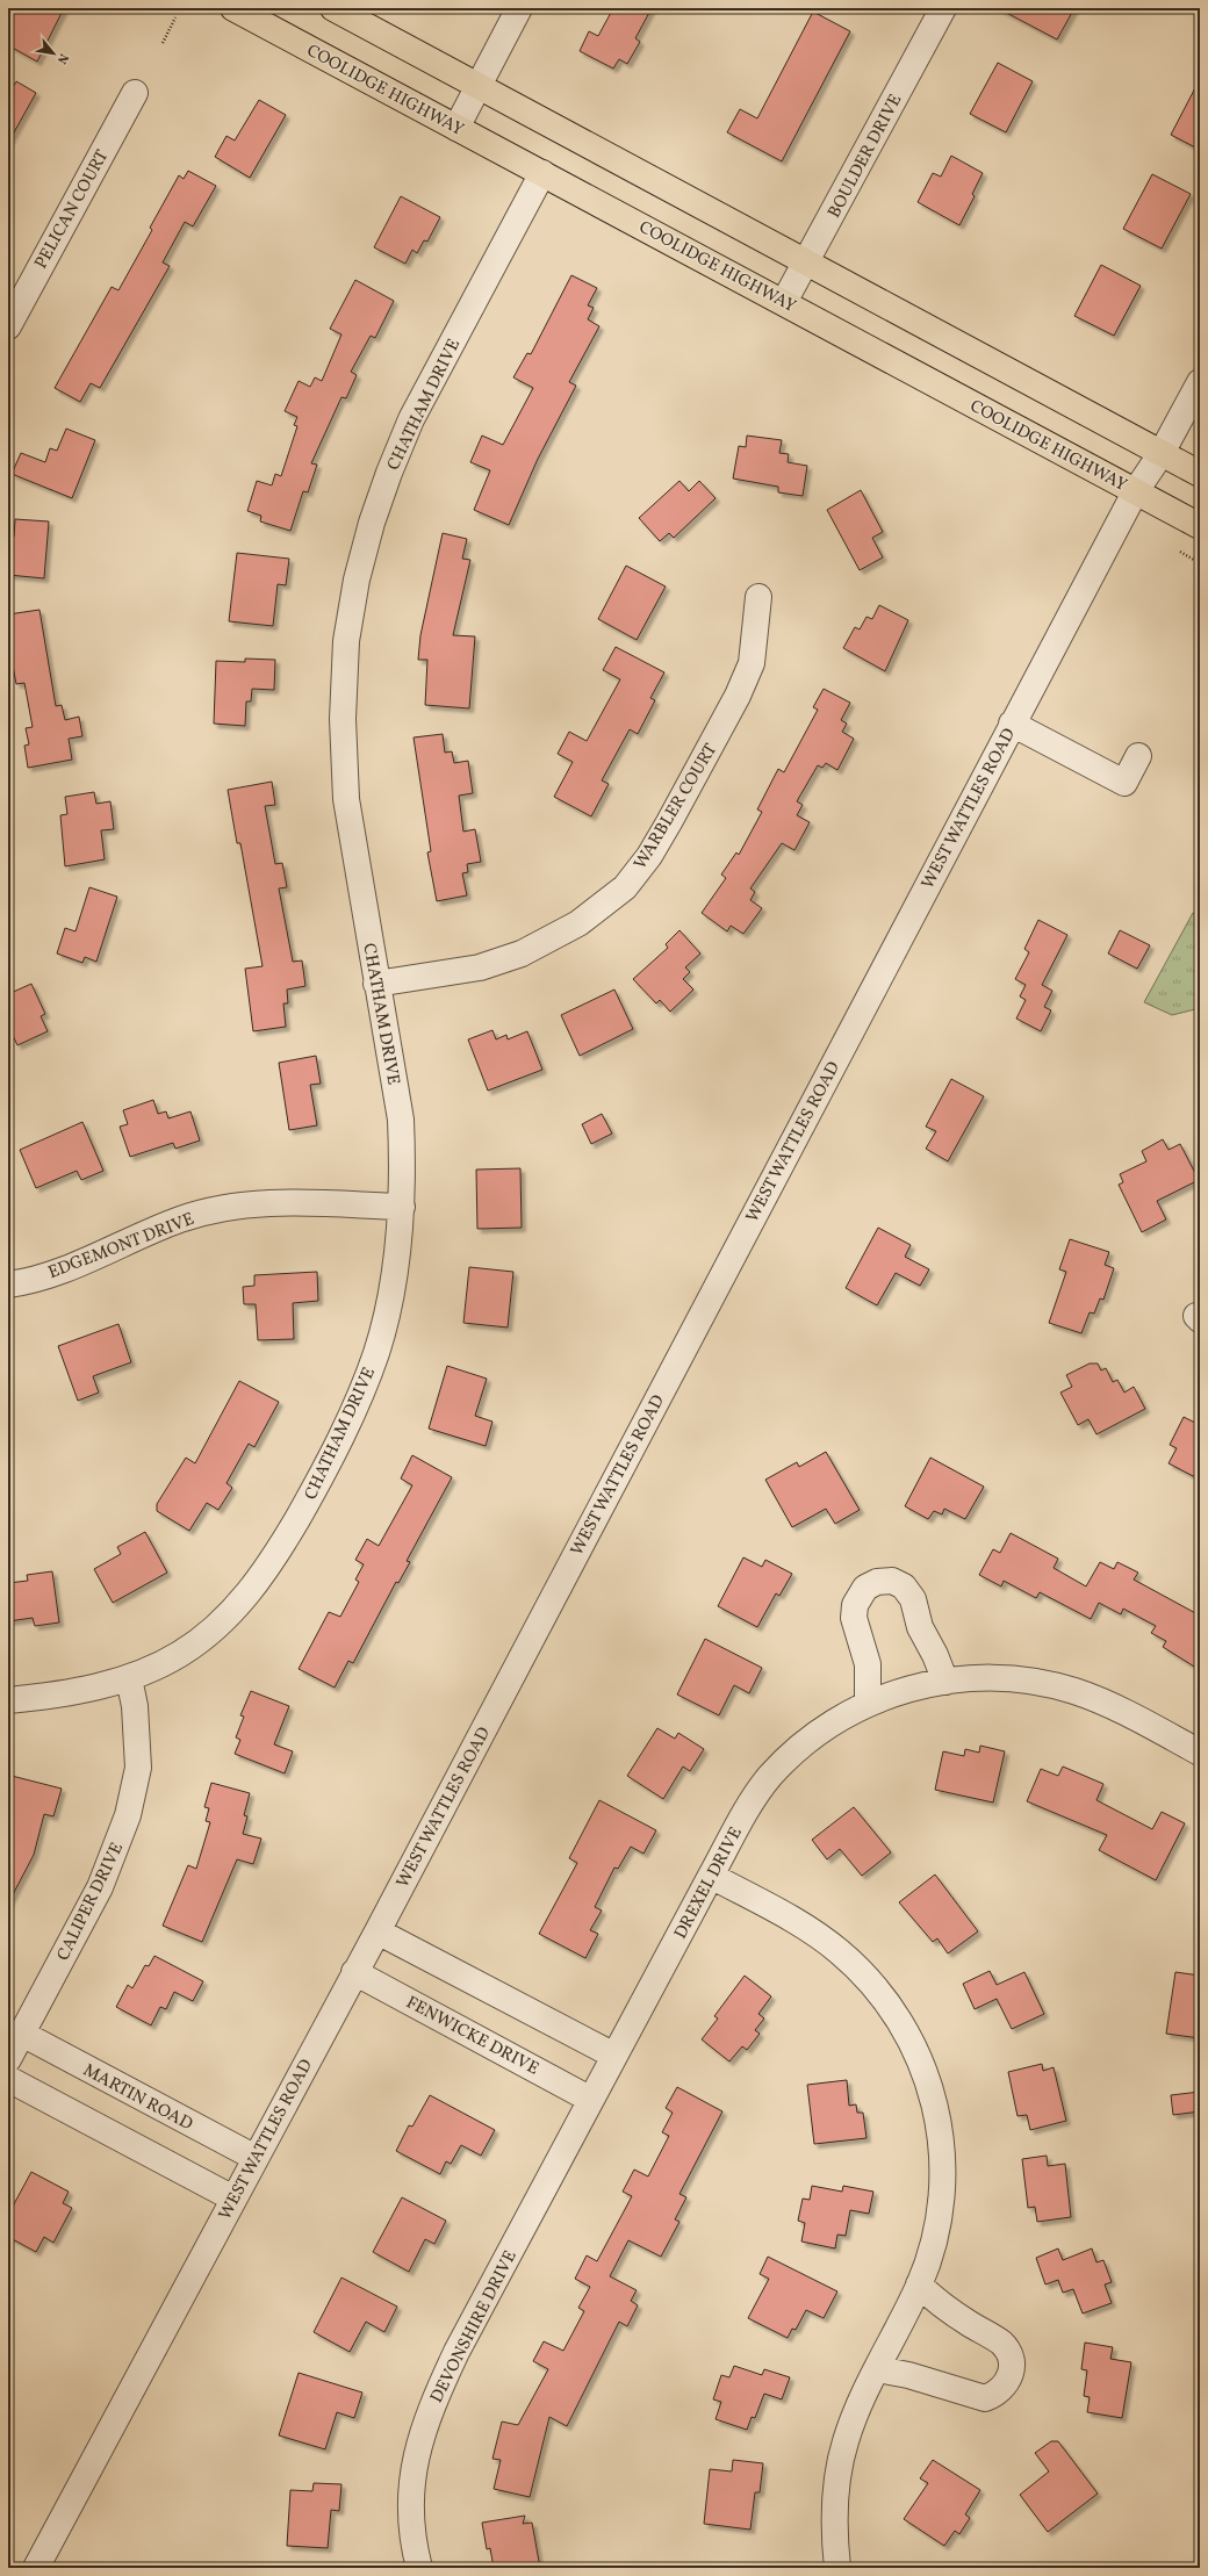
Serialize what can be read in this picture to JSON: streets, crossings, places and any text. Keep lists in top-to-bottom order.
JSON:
{
  "streets": {
    "main road": ["COOLIDGE HIGHWAY"],
    "street": [
      "BOULDER DRIVE",
      "PELICAN COURT",
      "CHATHAM DRIVE",
      "WARBLER COURT",
      "WEST WATTLES ROAD",
      "EDGEMONT DRIVE",
      "DREXEL DRIVE",
      "CALIPER DRIVE",
      "FENWICKE DRIVE",
      "MARTIN ROAD",
      "DEVONSHIRE DRIVE"
    ]
  },
  "crossings": [
    ["COOLIDGE HIGHWAY", "BOULDER DRIVE"],
    ["COOLIDGE HIGHWAY", "CHATHAM DRIVE"],
    ["COOLIDGE HIGHWAY", "WEST WATTLES ROAD"],
    ["CHATHAM DRIVE", "WARBLER COURT"],
    ["CHATHAM DRIVE", "EDGEMONT DRIVE"],
    ["CHATHAM DRIVE", "CALIPER DRIVE"],
    ["WEST WATTLES ROAD", "FENWICKE DRIVE"],
    ["WEST WATTLES ROAD", "MARTIN ROAD"],
    ["DREXEL DRIVE", "FENWICKE DRIVE"],
    ["DREXEL DRIVE", "DEVONSHIRE DRIVE"],
    ["CALIPER DRIVE", "MARTIN ROAD"],
    ["FENWICKE DRIVE", "DEVONSHIRE DRIVE"]
  ],
  "north": "bottom right"
}
